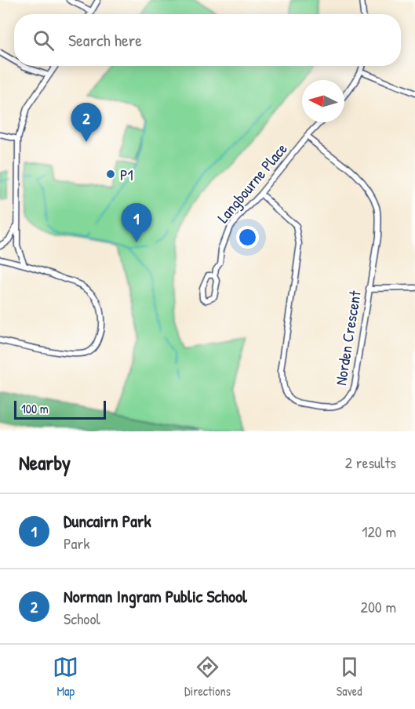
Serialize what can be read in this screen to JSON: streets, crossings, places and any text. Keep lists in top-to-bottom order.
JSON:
{
  "streets": {
    "street": ["Langbourne Place", "Norden Crescent"]
  },
  "crossings": [
    ["Langbourne Place", "Norden Crescent"]
  ],
  "places": ["P1"],
  "scale_bar": "100 m",
  "north": "left",
  "page": {
    "search": "Search here",
    "pins": ["2", "1"],
    "scale": "100 m",
    "heading": ["Nearby", "2 results"],
    "list": [
      {
        "mark": "1",
        "name": "Duncairn Park",
        "note": "Park",
        "value": "120 m"
      },
      {
        "mark": "2",
        "name": "Norman Ingram Public School",
        "note": "School",
        "value": "200 m"
      }
    ],
    "nav": ["Map", "Directions", "Saved"]
  }
}
